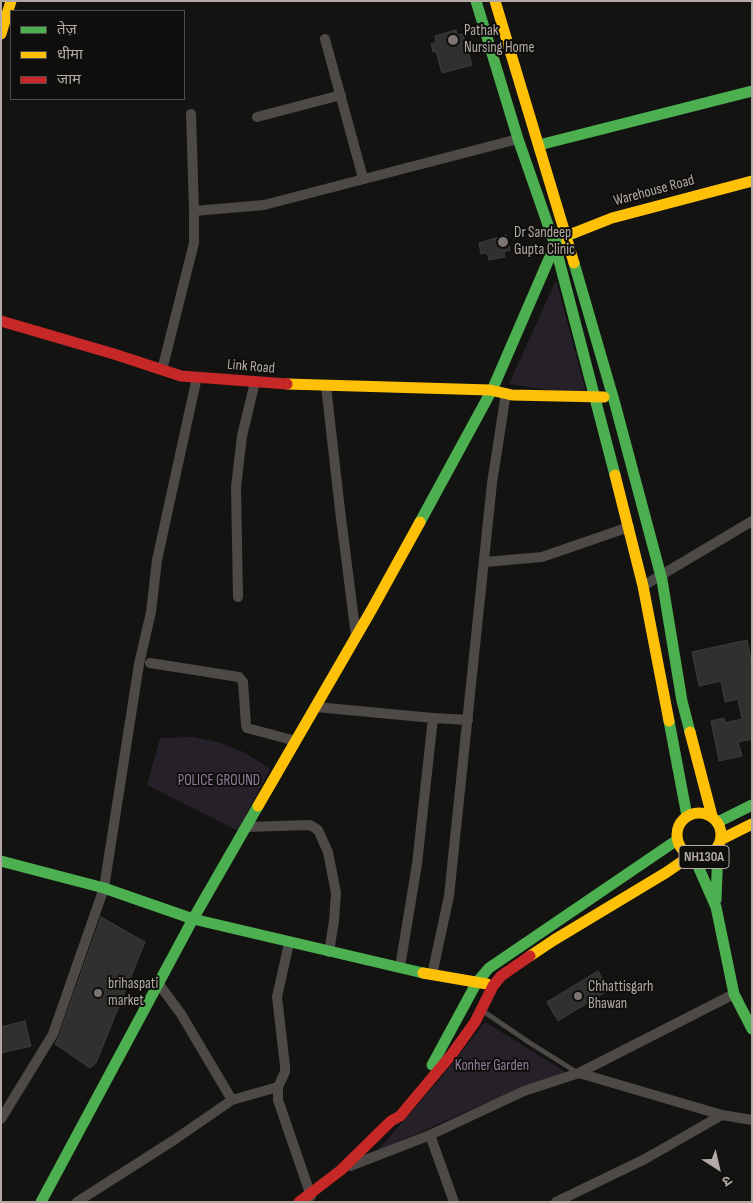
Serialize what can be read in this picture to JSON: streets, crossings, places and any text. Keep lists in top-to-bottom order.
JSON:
{
  "streets": {
    "main road": ["Warehouse Road", "Link Road", "NH130A"]
  },
  "parks": ["POLICE GROUND", "Konher Garden"],
  "places": [
    "Pathak Nursing Home",
    "Dr Sandeep Gupta Clinic",
    "brihaspati market",
    "Chhattisgarh Bhawan"
  ],
  "legend": ["तेज़", "धीमा", "जाम"],
  "north": "bottom right"
}
